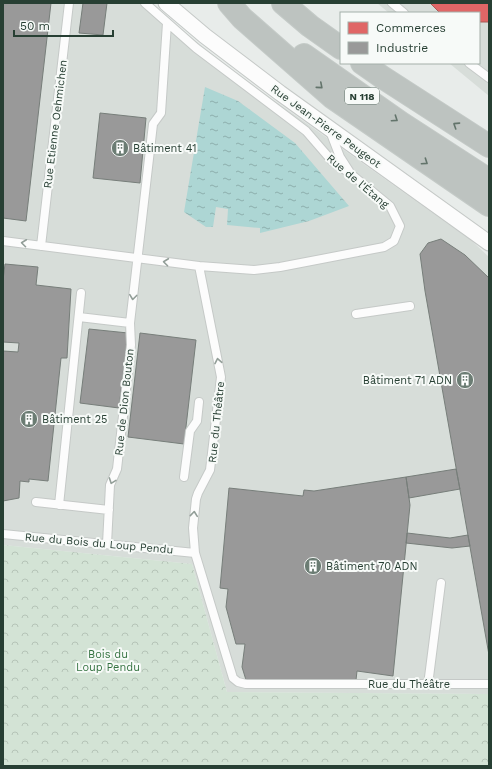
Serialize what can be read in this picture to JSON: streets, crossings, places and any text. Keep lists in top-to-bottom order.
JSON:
{
  "streets": {
    "highway": ["N 118"],
    "street": ["Rue Jean-Pierre Peugeot"],
    "lane": [
      "Rue Etienne Oehmichen",
      "Rue de l'Étang",
      "Rue de Dion Bouton",
      "Rue du Théâtre",
      "Rue du Bois du Loup Pendu"
    ]
  },
  "crossings": [
    ["Rue de l'Étang", "Rue de Dion Bouton"],
    ["Rue de l'Étang", "Rue du Théâtre"],
    ["Rue de Dion Bouton", "Rue du Bois du Loup Pendu"],
    ["Rue du Théâtre", "Rue du Bois du Loup Pendu"]
  ],
  "one_way": ["Rue du Théâtre"],
  "parks": ["Bois du Loup Pendu"],
  "places": {
    "building": [
      "Bâtiment 41",
      "Bâtiment 71 ADN",
      "Bâtiment 25",
      "Bâtiment 70 ADN"
    ]
  },
  "legend": ["Commerces", "Industrie"],
  "scale_bar": "50 m"
}
